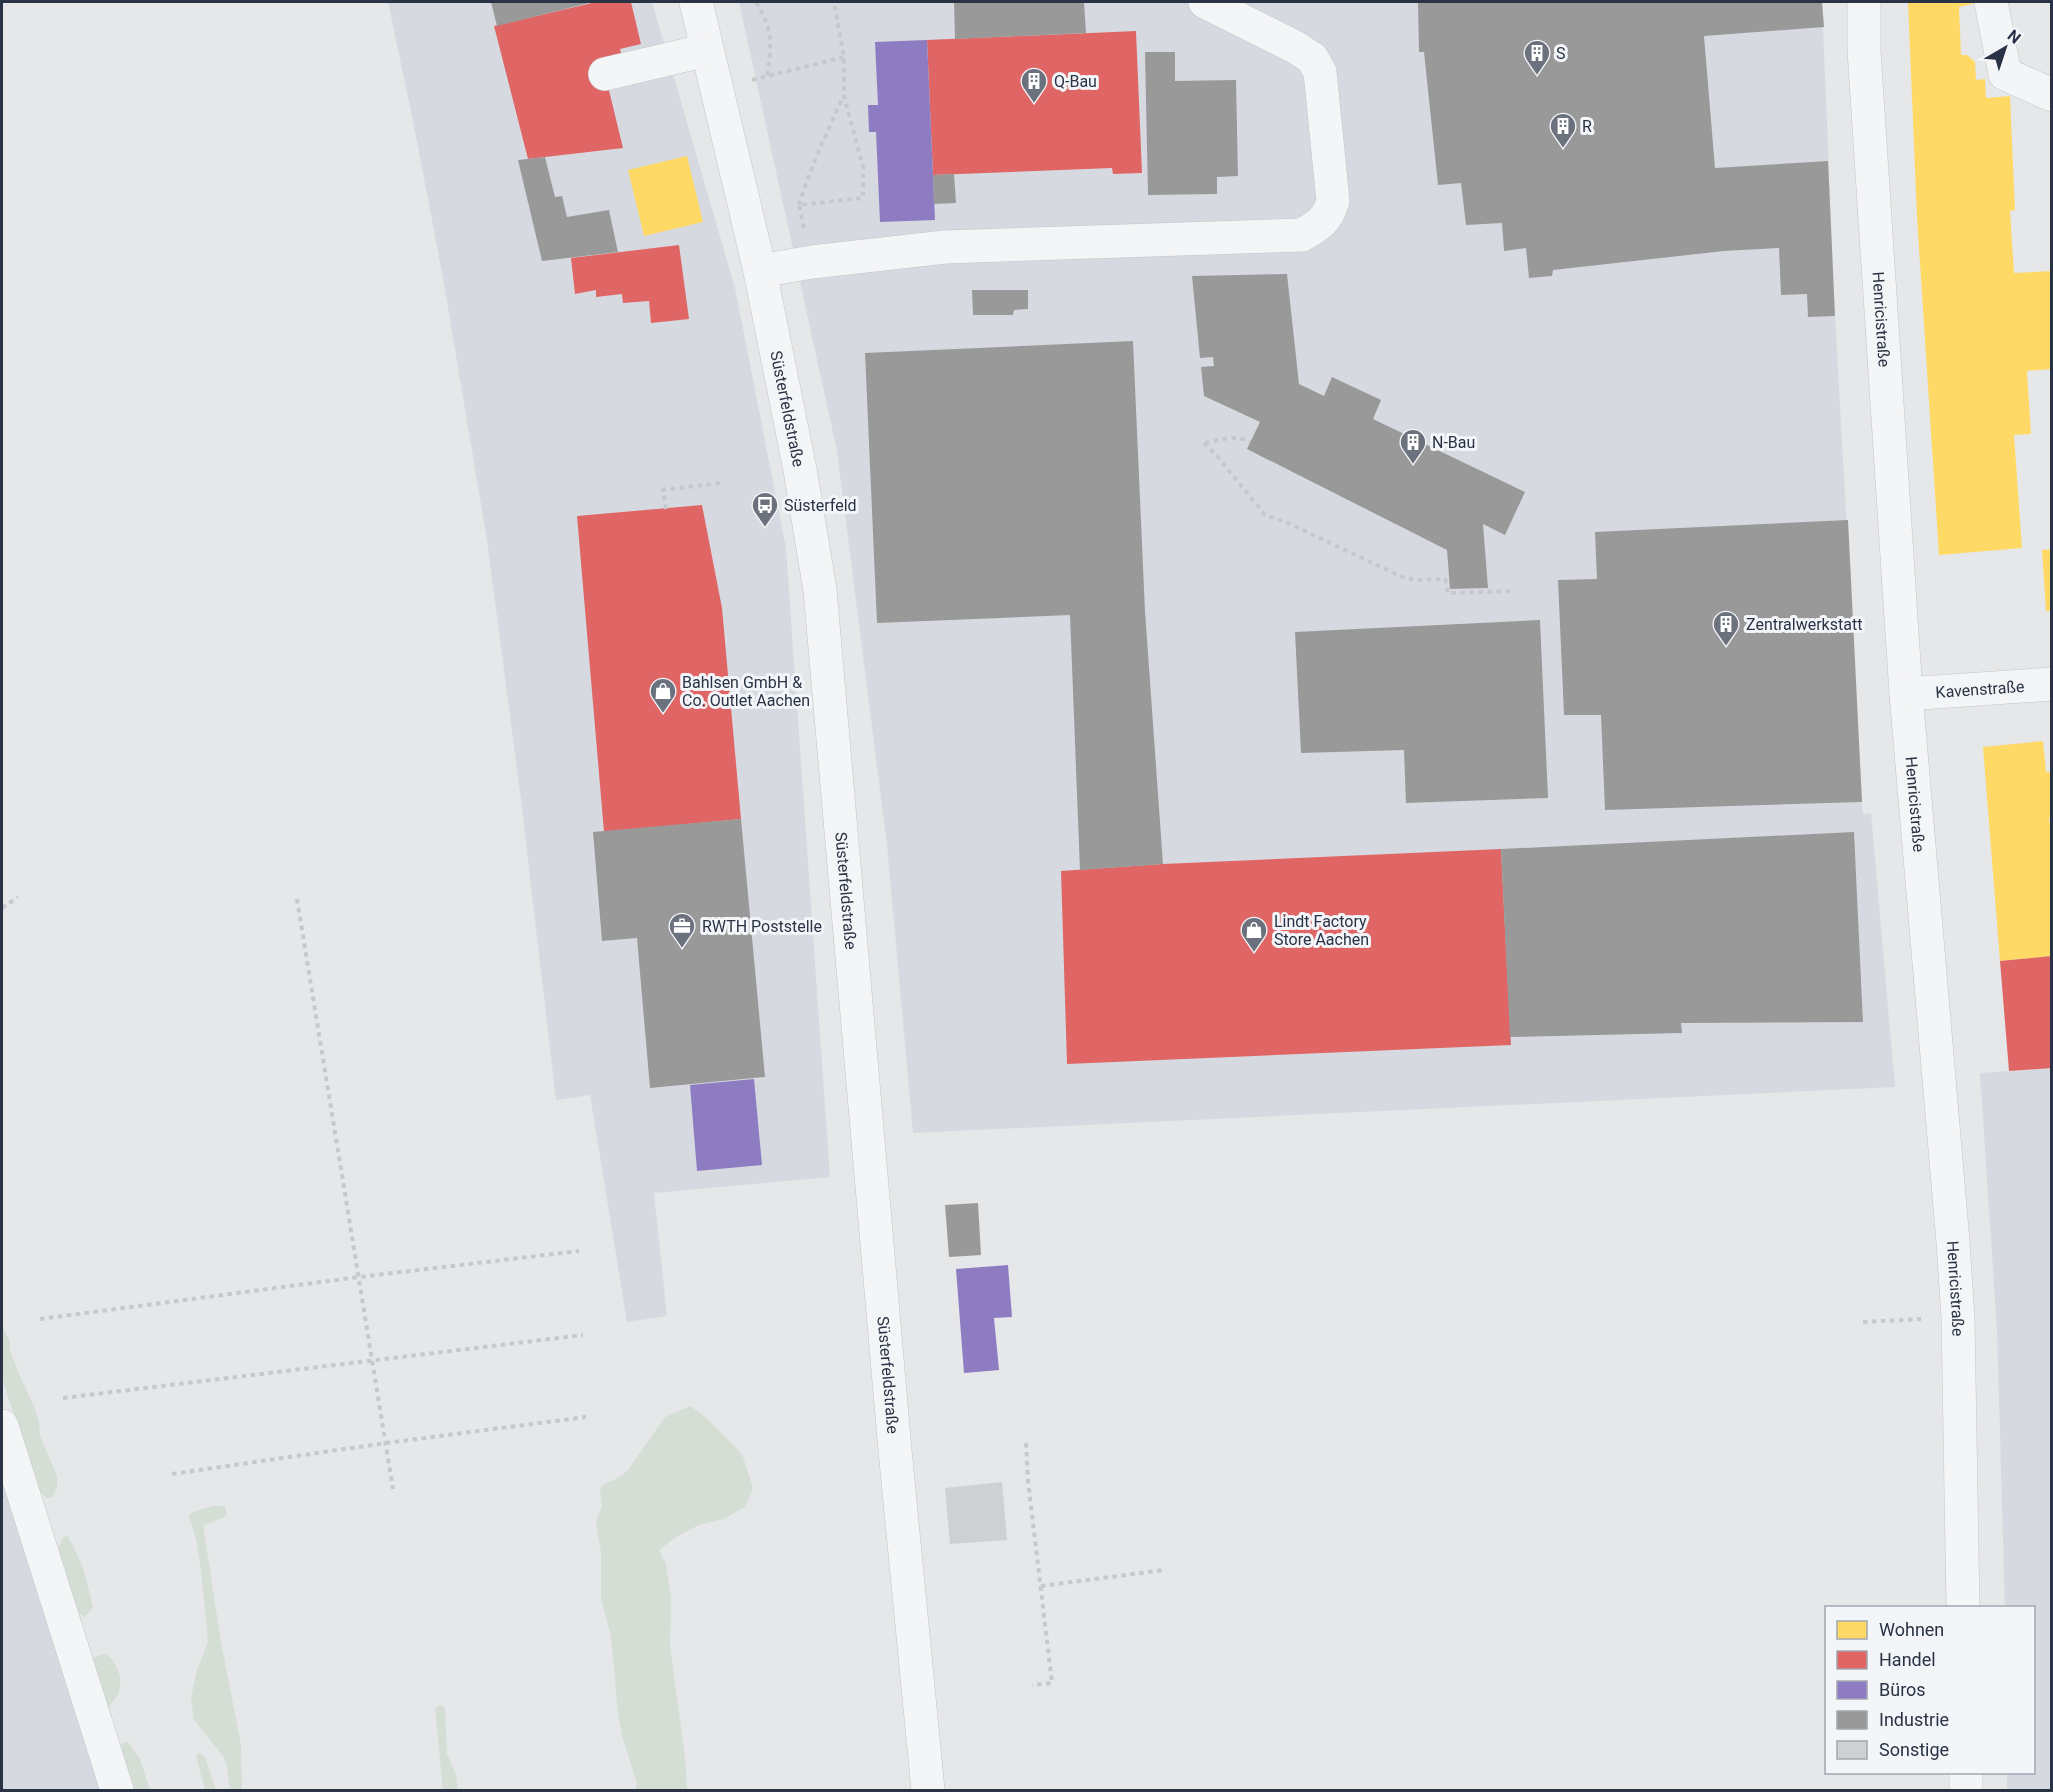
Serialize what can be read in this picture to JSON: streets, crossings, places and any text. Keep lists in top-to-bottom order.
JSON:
{
  "streets": {
    "street": ["Henricistraße", "Süsterfeldstraße", "Kavenstraße"]
  },
  "crossings": [
    ["Henricistraße", "Kavenstraße"]
  ],
  "places": {
    "building": [
      "S",
      "Q-Bau",
      "R",
      "N-Bau",
      "Zentralwerkstatt"
    ],
    "bus stop": ["Süsterfeld"],
    "shop": ["Bahlsen GmbH & Co. Outlet Aachen", "Lindt Factory Store Aachen"],
    "office": ["RWTH Poststelle"]
  },
  "legend": [
    "Wohnen",
    "Handel",
    "Büros",
    "Industrie",
    "Sonstige"
  ],
  "north": "top right"
}
